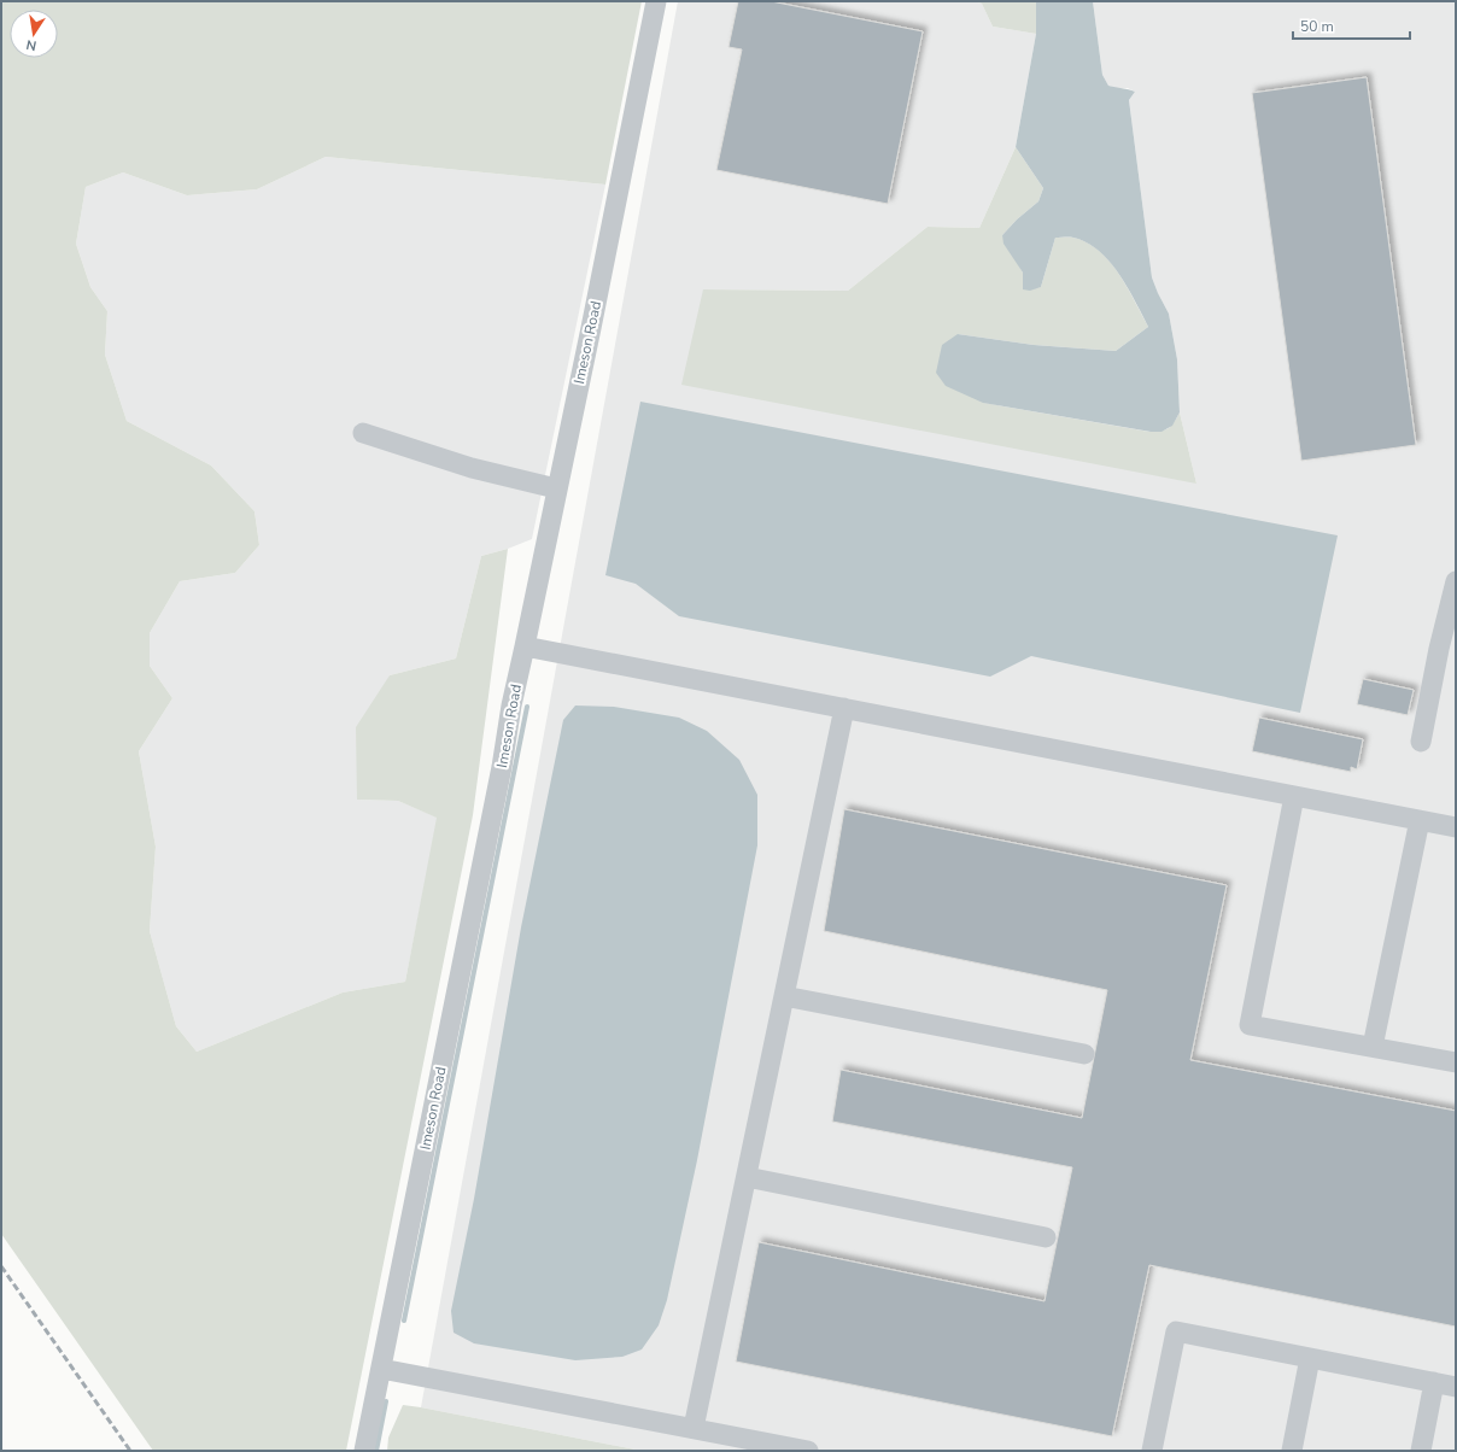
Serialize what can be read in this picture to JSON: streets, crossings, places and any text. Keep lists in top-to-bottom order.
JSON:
{
  "streets": {
    "street": ["Imeson Road"]
  },
  "scale_bar": "50 m",
  "north": "bottom"
}
